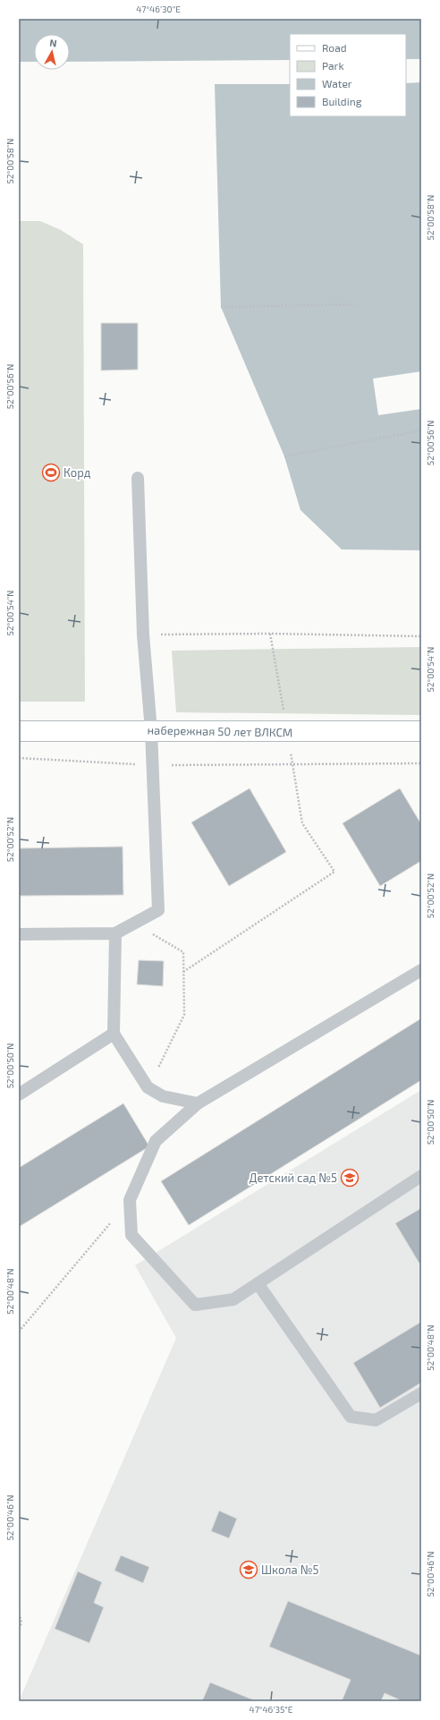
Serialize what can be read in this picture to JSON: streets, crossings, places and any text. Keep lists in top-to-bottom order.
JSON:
{
  "streets": {
    "street": ["набережная 50 лет ВЛКСМ"]
  },
  "places": {
    "sports": ["Корд"],
    "school or university": ["Детский сад №5", "Школа №5"]
  },
  "legend": [
    "Road",
    "Park",
    "Water",
    "Building"
  ],
  "north": "top",
  "coordinates": [
    "47°46'30\"E",
    "52°00'58\"N",
    "52°00'56\"N",
    "52°00'54\"N",
    "52°00'52\"N",
    "52°00'50\"N",
    "52°00'48\"N",
    "52°00'46\"N",
    "47°46'35\"E"
  ]
}
